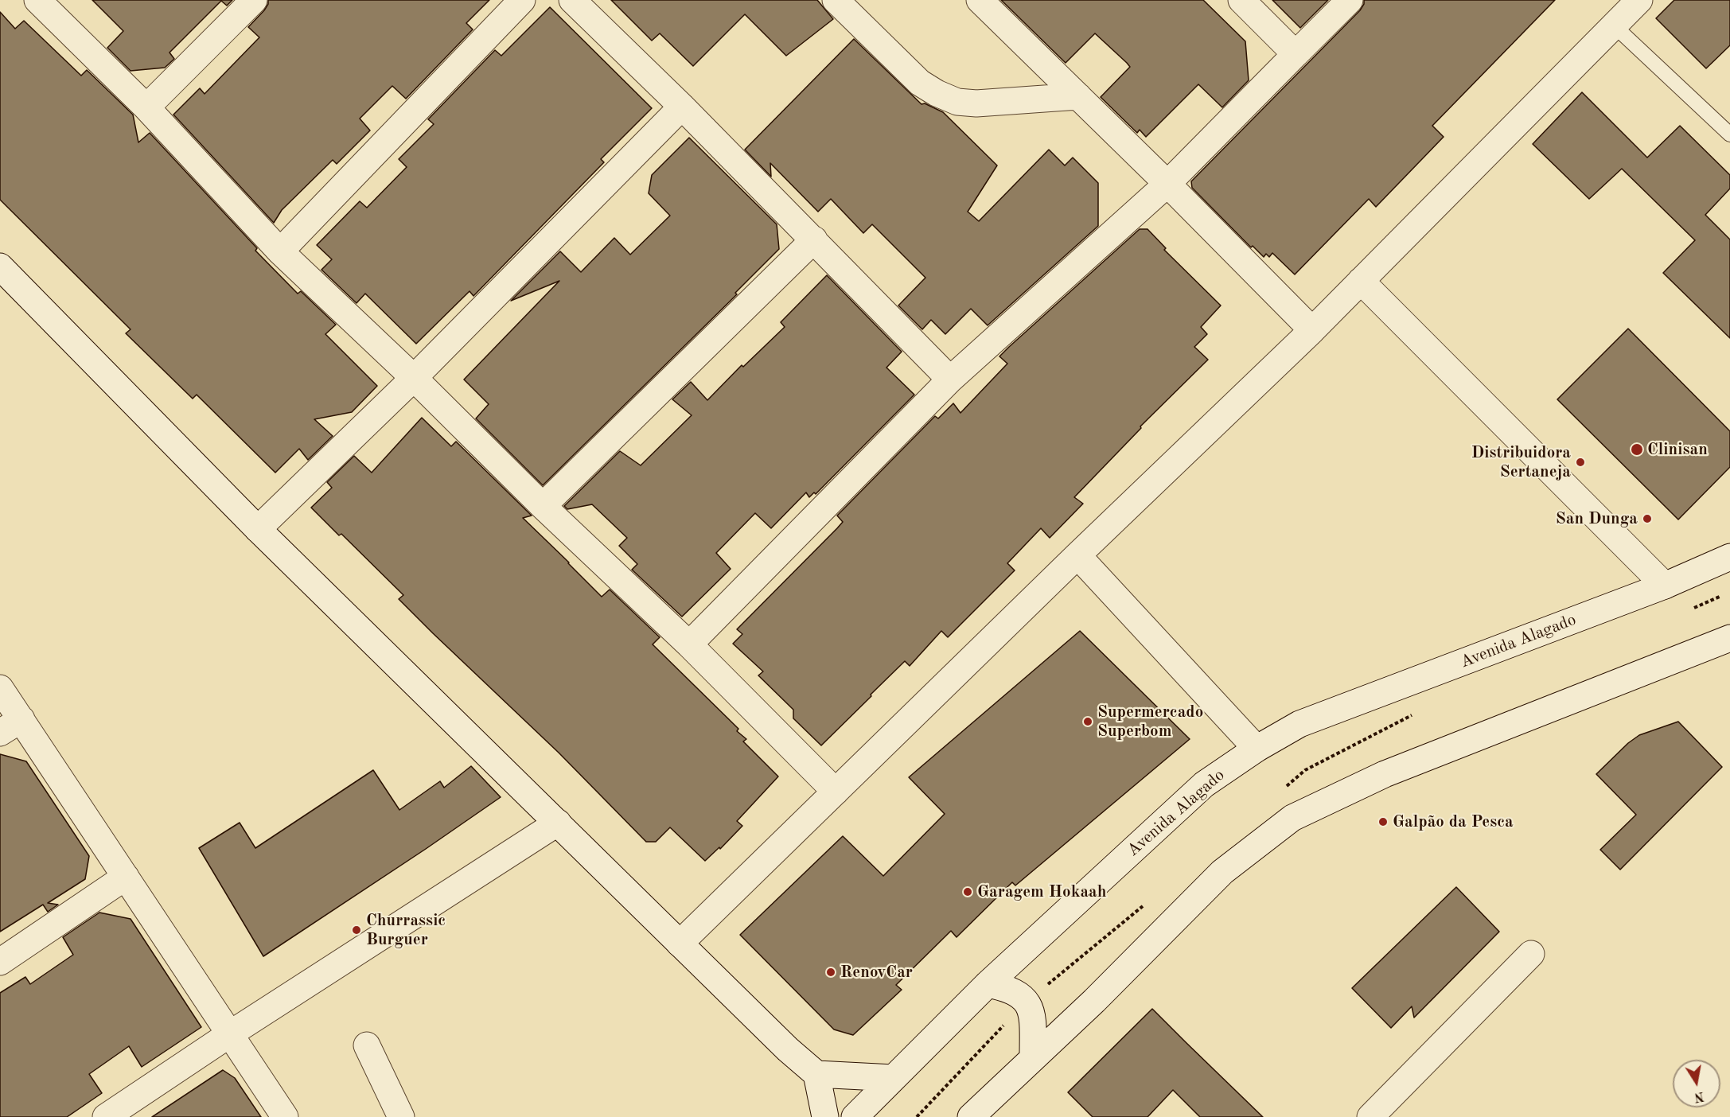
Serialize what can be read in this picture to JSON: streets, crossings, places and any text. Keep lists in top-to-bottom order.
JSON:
{
  "streets": {
    "street": ["Avenida Alagado"]
  },
  "places": [
    "Clinisan",
    "Distribuidora Sertaneja",
    "San Dunga",
    "Supermercado Superbom",
    "Galpão da Pesca",
    "Garagem Hokaah",
    "Churrassic Burguer",
    "RenovCar"
  ],
  "north": "bottom"
}
